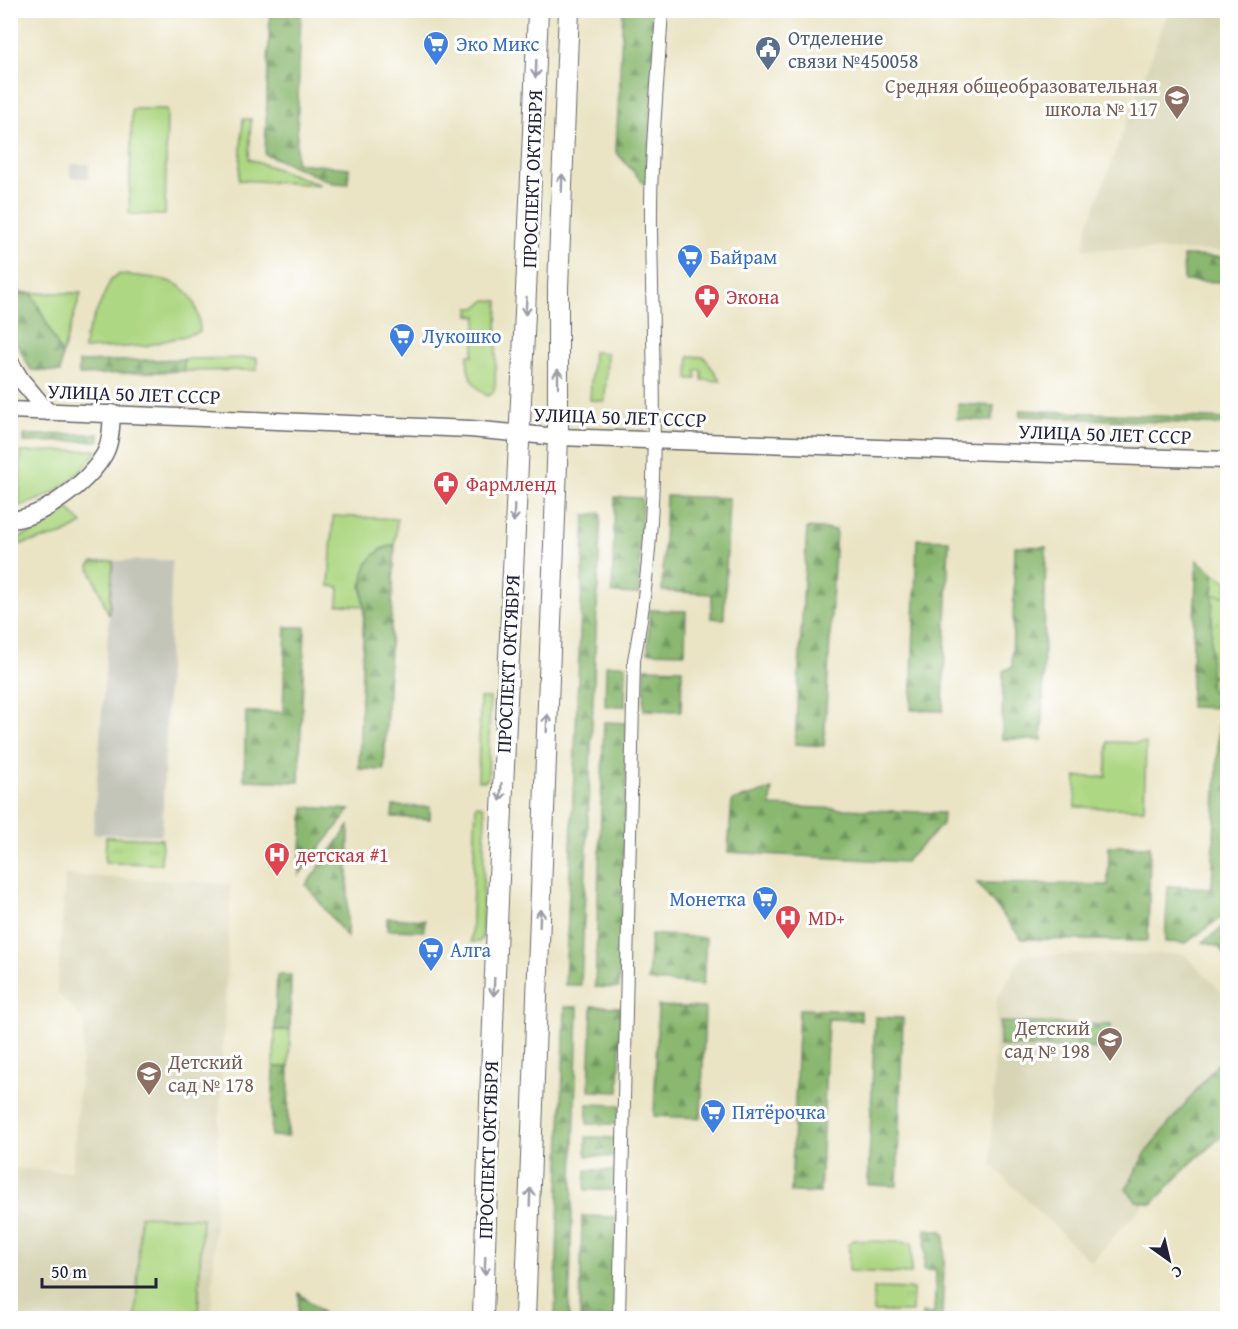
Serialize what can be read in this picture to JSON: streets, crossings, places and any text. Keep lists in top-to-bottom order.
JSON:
{
  "streets": {
    "main road": ["ПРОСПЕКТ ОКТЯБРЯ", "УЛИЦА 50 ЛЕТ СССР"]
  },
  "crossings": [
    ["ПРОСПЕКТ ОКТЯБРЯ", "УЛИЦА 50 ЛЕТ СССР"]
  ],
  "places": {
    "supermarket": [
      "Эко Микс",
      "Байрам",
      "Лукошко",
      "Монетка",
      "Алга",
      "Пятёрочка"
    ],
    "public building": ["Отделение связи №450058"],
    "school or university": ["Средняя общеобразовательная школа № 117", "Детский сад № 198", "Детский сад № 178"],
    "pharmacy": ["Экона", "Фармленд"],
    "hospital": ["детская #1", "MD+"]
  },
  "scale_bar": "50 m",
  "north": "bottom right"
}
